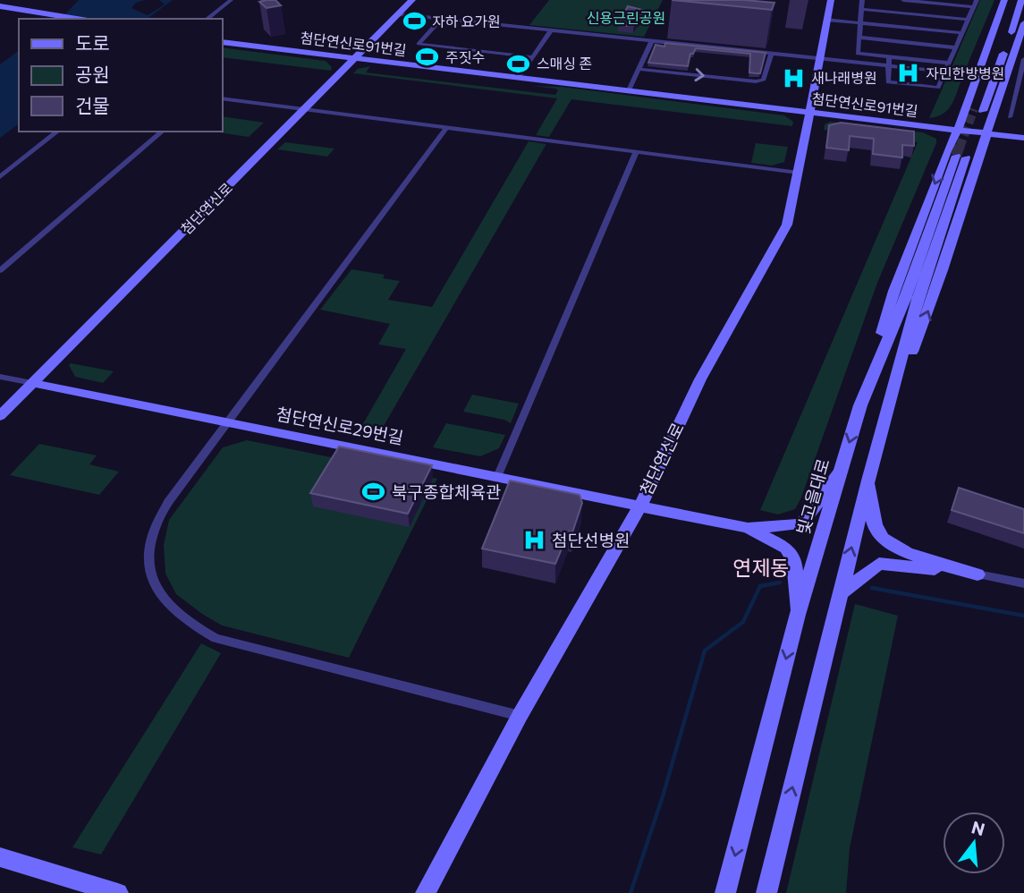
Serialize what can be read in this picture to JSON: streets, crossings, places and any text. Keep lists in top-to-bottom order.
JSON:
{
  "streets": {
    "street": [
      "첨단연신로91번길",
      "첨단연신로",
      "첨단연신로29번길",
      "빛고을대로"
    ]
  },
  "crossings": [
    ["첨단연신로91번길", "첨단연신로"],
    ["첨단연신로", "첨단연신로29번길"]
  ],
  "districts": ["연제동"],
  "parks": ["신용근린공원"],
  "places": {
    "sports": [
      "자하 요가원",
      "주짓수",
      "스매싱 존",
      "북구종합체육관"
    ],
    "hospital": ["자민한방병원", "새나래병원", "첨단선병원"]
  },
  "legend": ["도로", "공원", "건물"],
  "north": "top"
}
